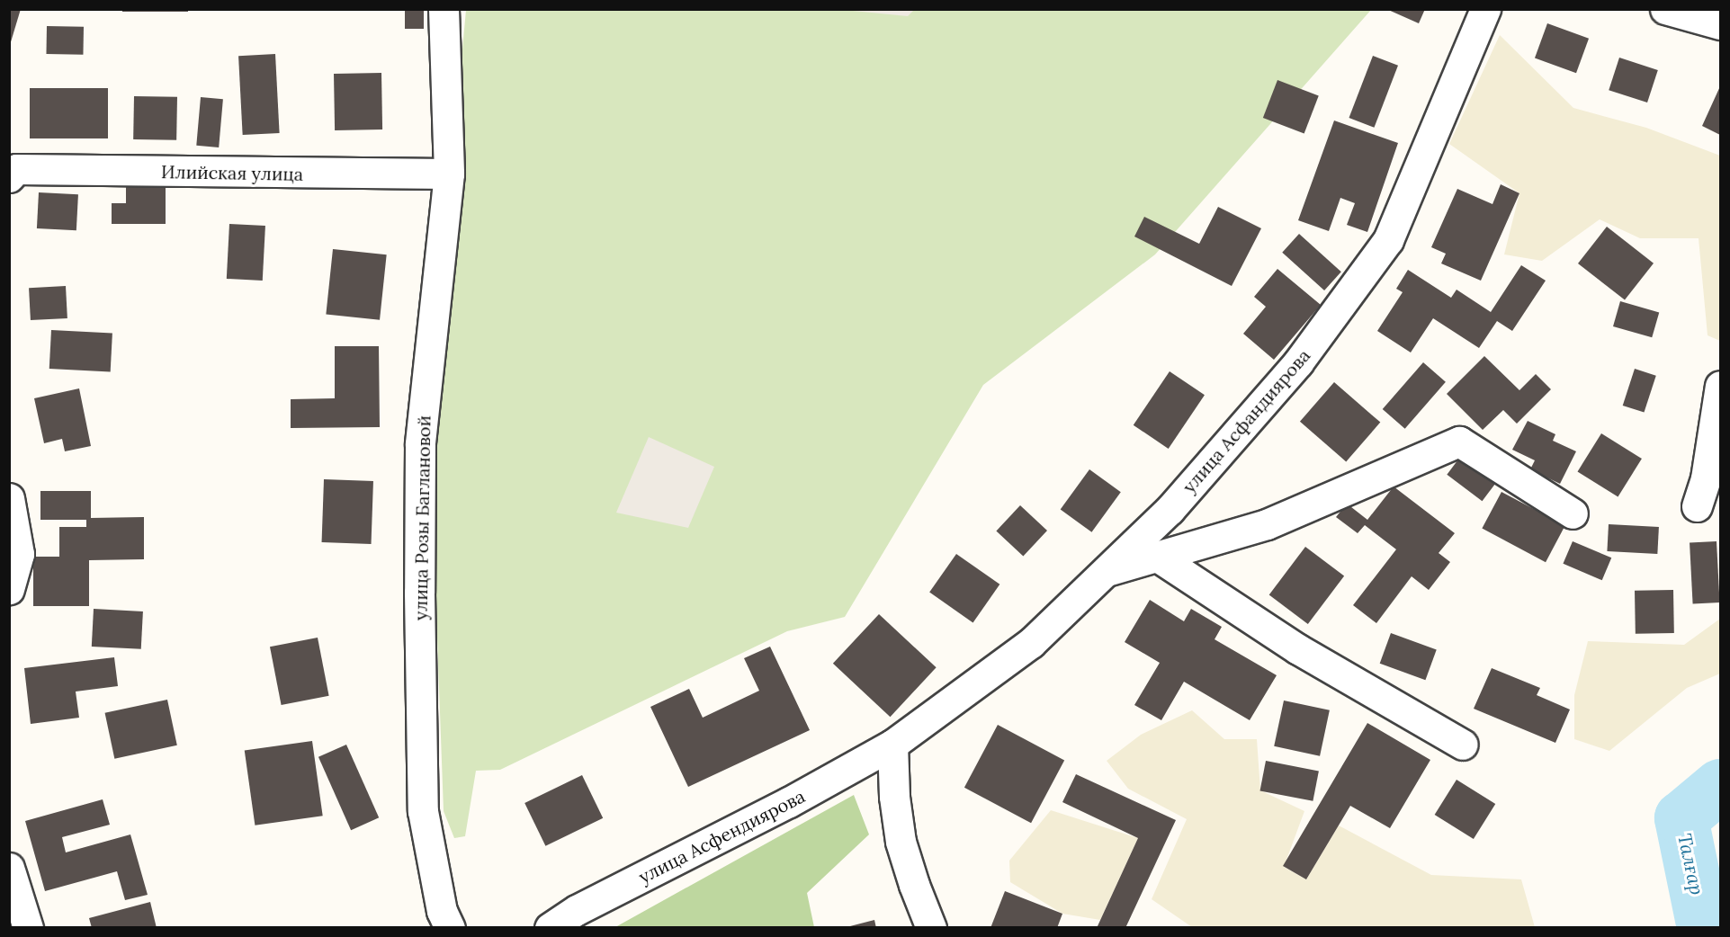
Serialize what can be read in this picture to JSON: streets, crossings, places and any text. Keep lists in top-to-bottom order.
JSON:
{
  "streets": {
    "street": [
      "Илийская улица",
      "улица Асфандиярова",
      "улица Розы Баглановой",
      "улица Асфендиярова"
    ]
  },
  "crossings": [
    ["Илийская улица", "улица Розы Баглановой"],
    ["улица Асфандиярова", "улица Асфендиярова"]
  ],
  "water": ["Талғар"]
}
